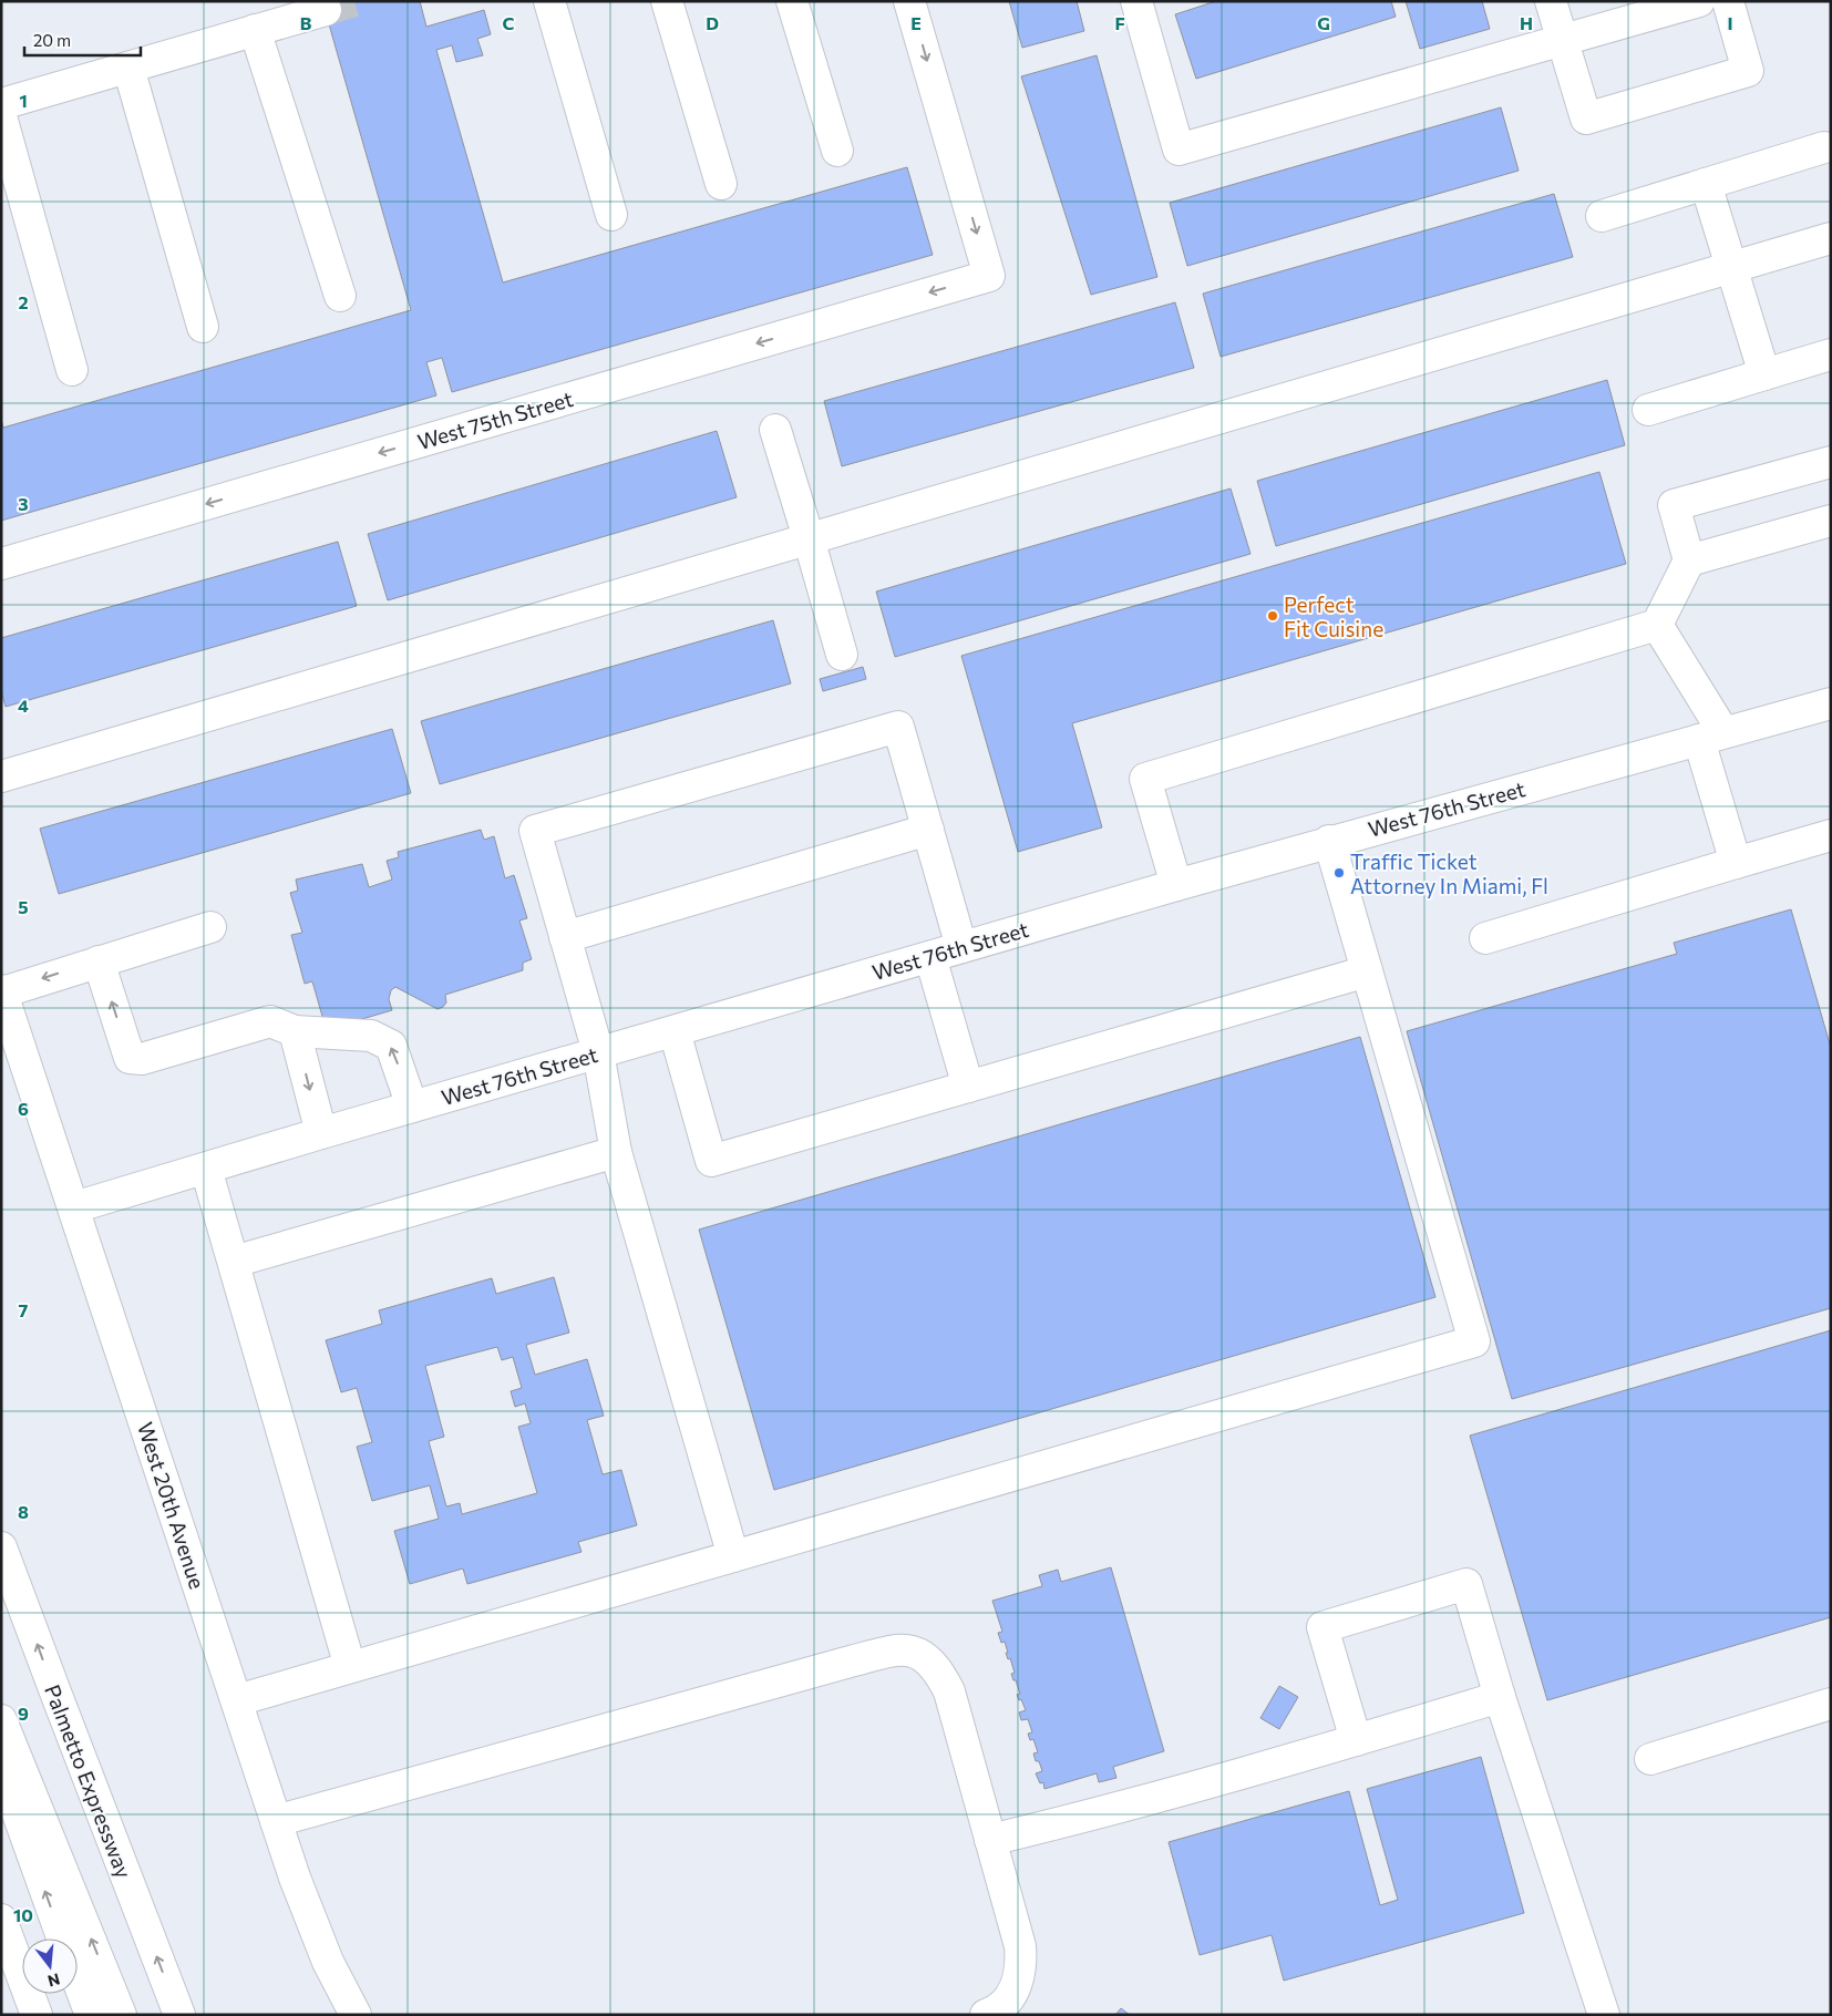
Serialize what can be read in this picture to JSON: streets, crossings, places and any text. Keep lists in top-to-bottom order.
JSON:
{
  "streets": {
    "main road": [
      "West 75th Street",
      "West 76th Street",
      "West 20th Avenue",
      "Palmetto Expressway"
    ]
  },
  "crossings": [
    ["West 76th Street", "West 20th Avenue"]
  ],
  "places": ["Perfect Fit Cuisine", "Traffic Ticket Attorney In Miami, Fl"],
  "scale_bar": "20 m",
  "north": "bottom",
  "grid": {
    "columns": [
      "B",
      "C",
      "D",
      "E",
      "F",
      "G",
      "H",
      "I"
    ],
    "rows": [
      "1",
      "2",
      "3",
      "4",
      "5",
      "6",
      "7",
      "8",
      "9",
      "10"
    ]
  }
}
